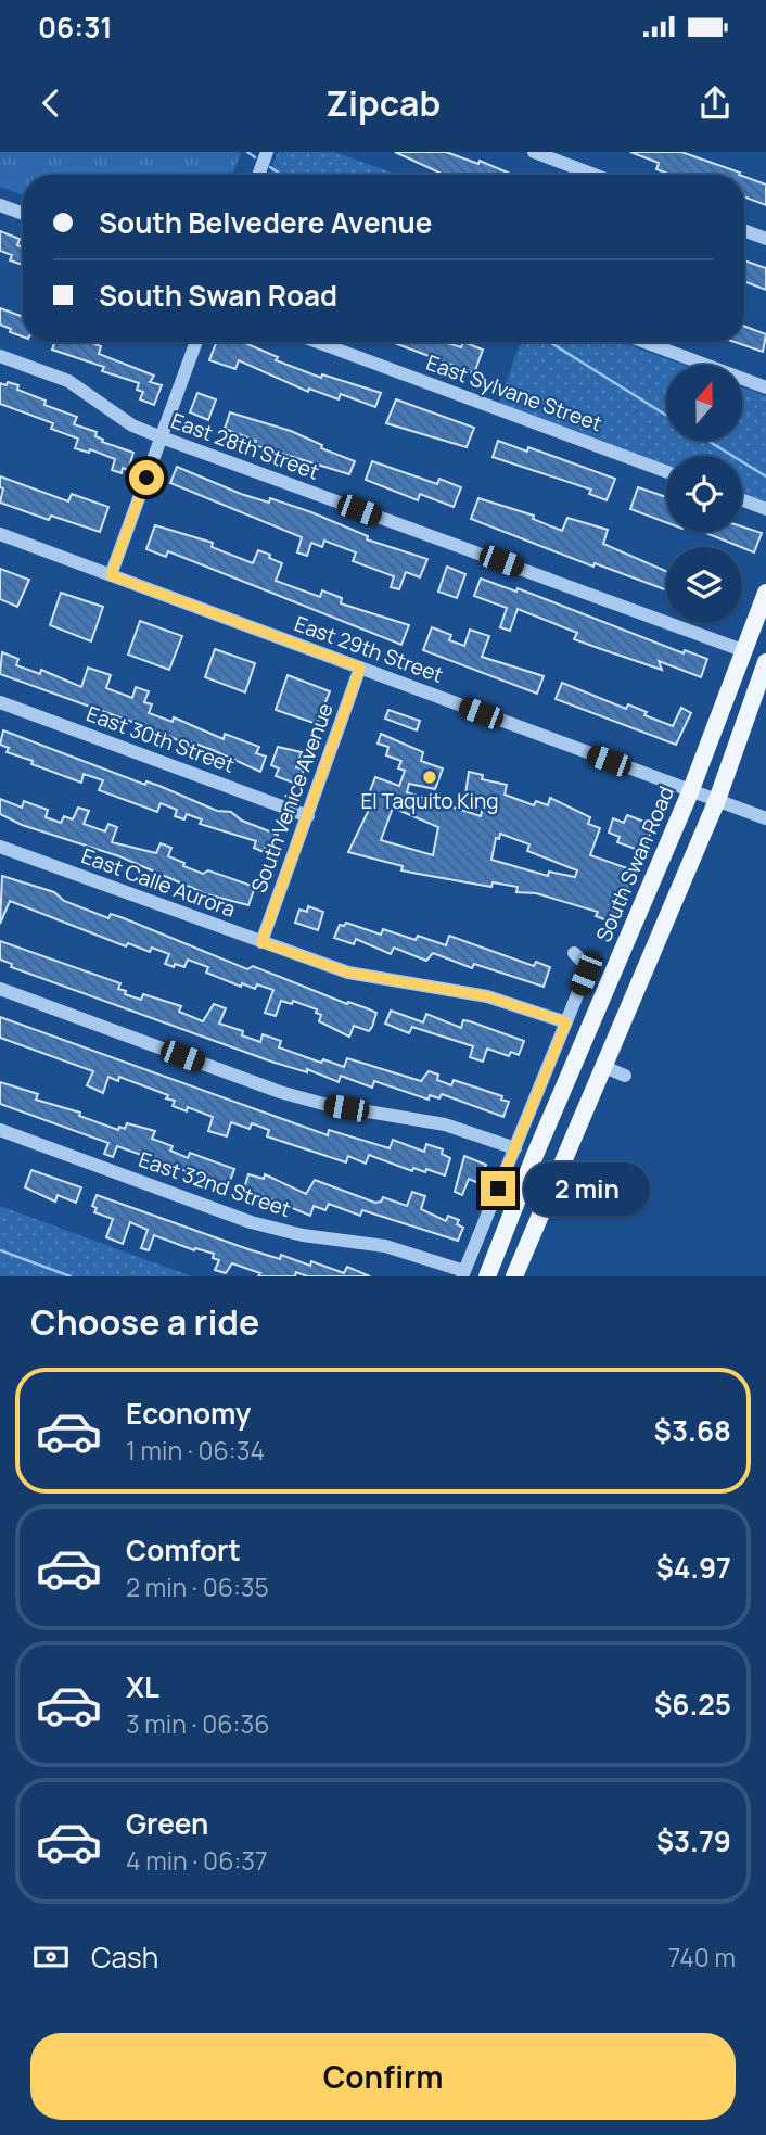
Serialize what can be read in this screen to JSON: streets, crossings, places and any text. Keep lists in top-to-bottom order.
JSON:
{
  "streets": {
    "main road": ["South Swan Road"],
    "street": [
      "East Sylvane Street",
      "East 28th Street",
      "East 29th Street",
      "East 30th Street",
      "South Venice Avenue",
      "East Calle Aurora",
      "East 32nd Street"
    ]
  },
  "crossings": [
    ["East 28th Street", "South Swan Road"],
    ["East 29th Street", "South Venice Avenue"],
    ["East 29th Street", "South Swan Road"],
    ["East 30th Street", "South Venice Avenue"],
    ["South Venice Avenue", "East Calle Aurora"],
    ["South Swan Road", "East Calle Aurora"],
    ["South Swan Road", "East 32nd Street"]
  ],
  "places": ["El Taquito King"],
  "north": "top",
  "page": {
    "status": "06:31",
    "header": "Zipcab",
    "banner": ["South Belvedere Avenue", "South Swan Road"],
    "bubble": "2 min",
    "heading": "Choose a ride",
    "list": [
      {
        "name": "Economy",
        "note": "1 min · 06:34",
        "value": "$3.68"
      },
      {
        "name": "Comfort",
        "note": "2 min · 06:35",
        "value": "$4.97"
      },
      {
        "name": "XL",
        "note": "3 min · 06:36",
        "value": "$6.25"
      },
      {
        "name": "Green",
        "note": "4 min · 06:37",
        "value": "$3.79"
      }
    ],
    "pay": ["Cash", "740 m"],
    "buttons": "Confirm"
  }
}
